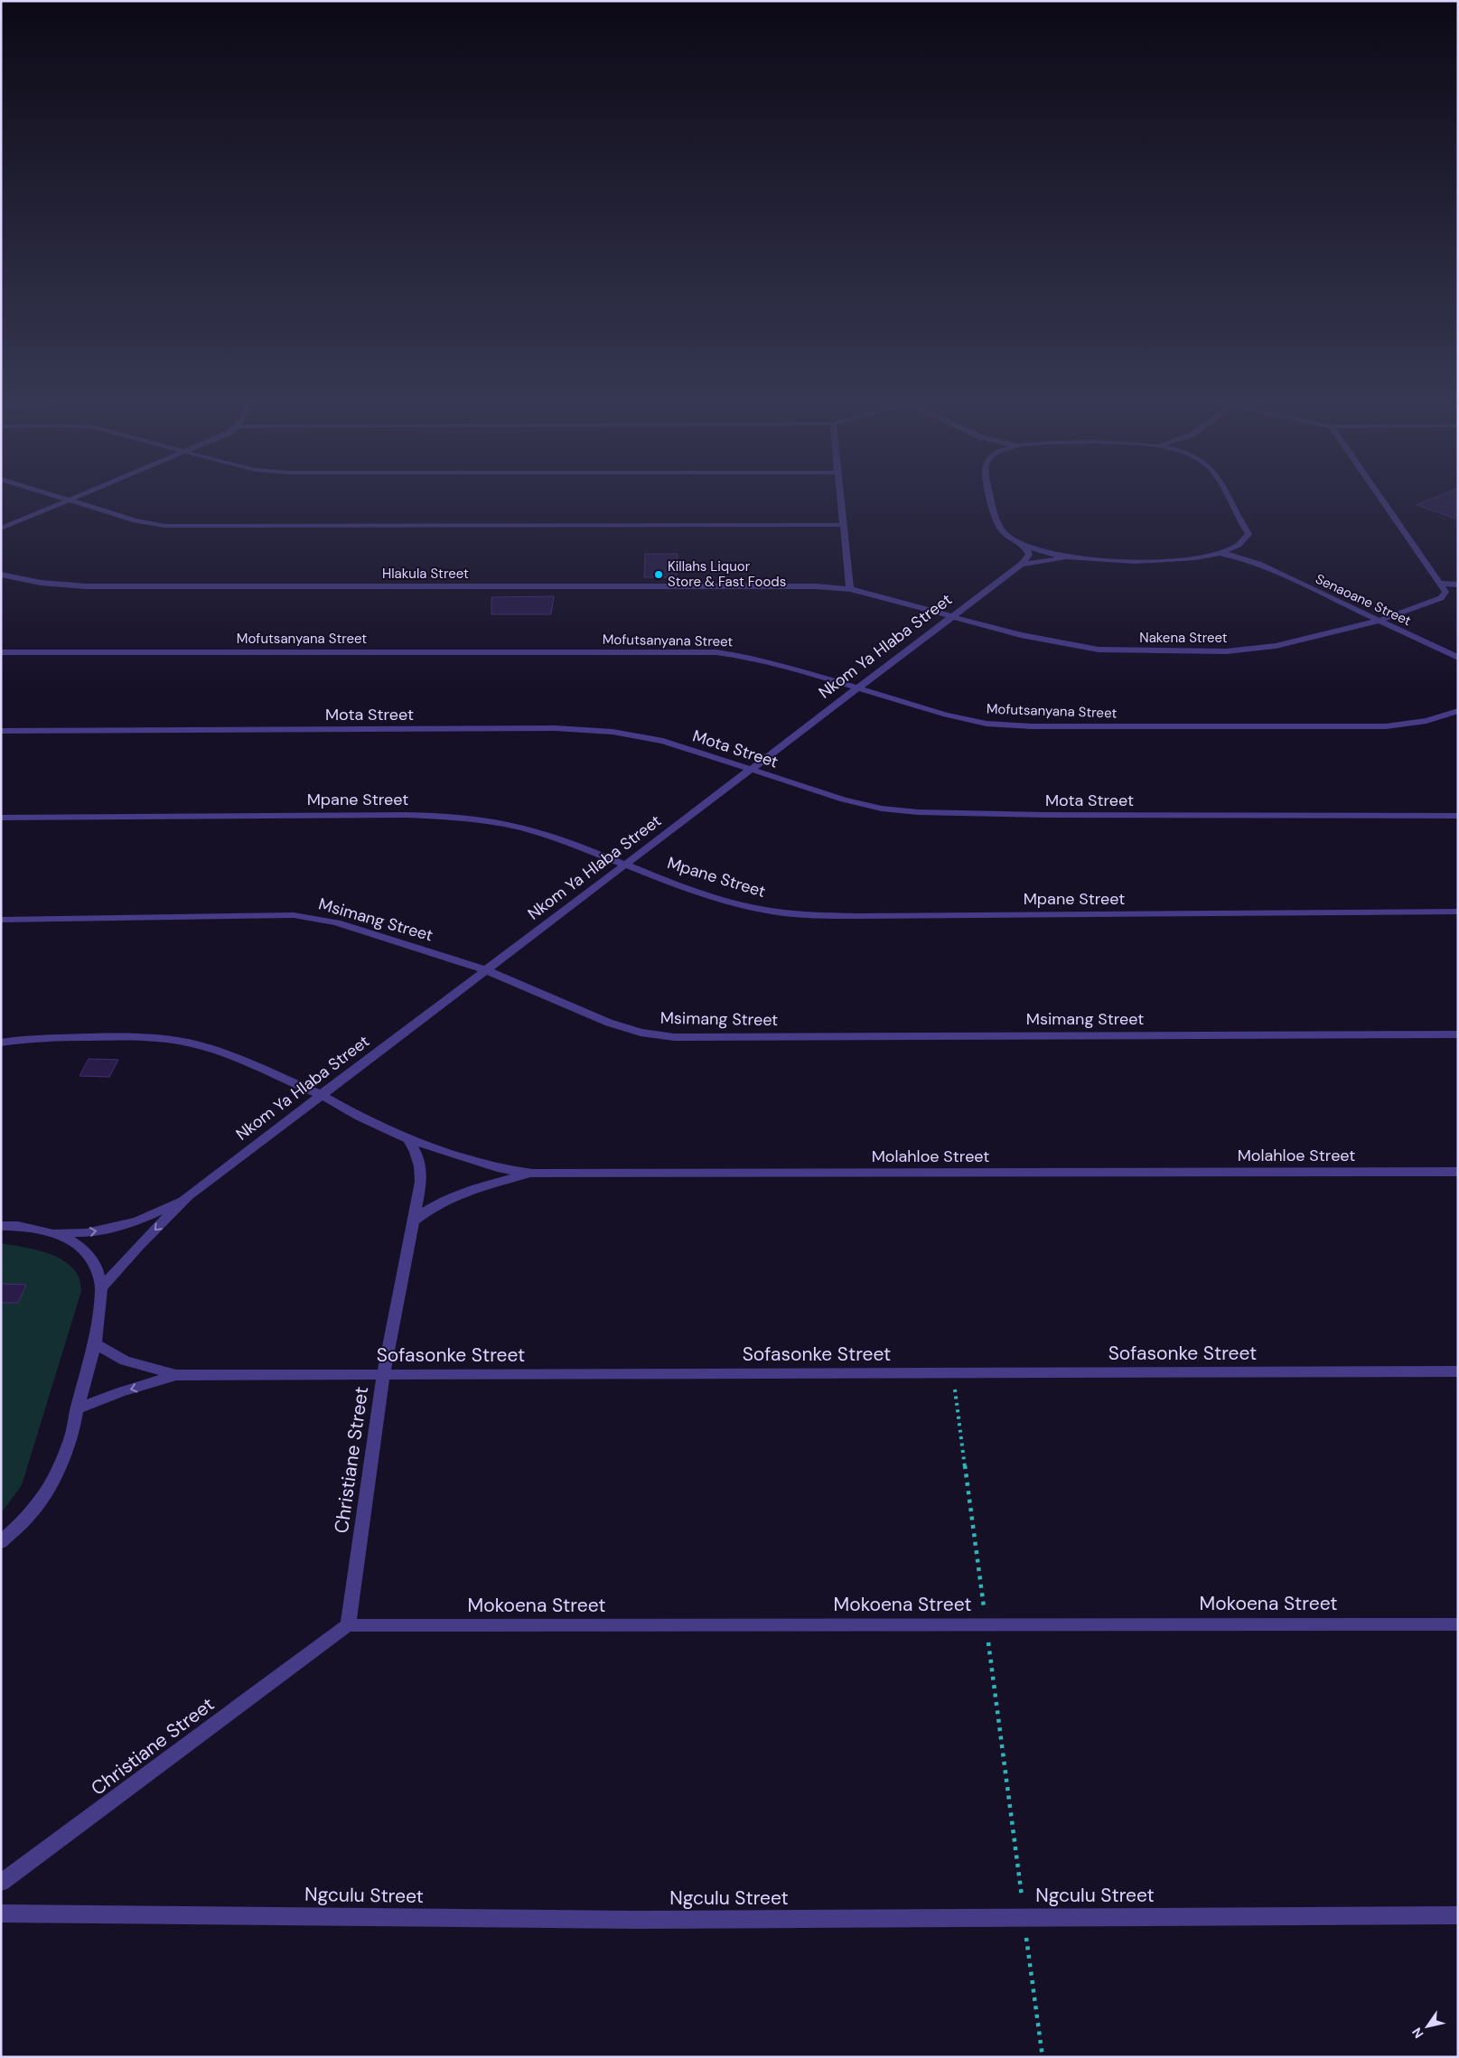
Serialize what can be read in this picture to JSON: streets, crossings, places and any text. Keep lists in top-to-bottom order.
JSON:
{
  "streets": {
    "street": [
      "Hlakula Street",
      "Senaoane Street",
      "Nakena Street",
      "Mofutsanyana Street",
      "Nkom Ya Hlaba Street",
      "Mota Street",
      "Mpane Street",
      "Msimang Street",
      "Molahloe Street",
      "Sofasonke Street",
      "Christiane Street",
      "Mokoena Street",
      "Ngculu Street"
    ]
  },
  "crossings": [
    ["Hlakula Street", "Nakena Street"],
    ["Senaoane Street", "Nakena Street"],
    ["Nakena Street", "Nkom Ya Hlaba Street"],
    ["Mofutsanyana Street", "Nkom Ya Hlaba Street"],
    ["Nkom Ya Hlaba Street", "Mota Street"],
    ["Nkom Ya Hlaba Street", "Mpane Street"],
    ["Nkom Ya Hlaba Street", "Msimang Street"],
    ["Molahloe Street", "Christiane Street"],
    ["Sofasonke Street", "Christiane Street"],
    ["Christiane Street", "Mokoena Street"]
  ],
  "places": ["Killahs Liquor Store & Fast Foods"],
  "north": "bottom left"
}
